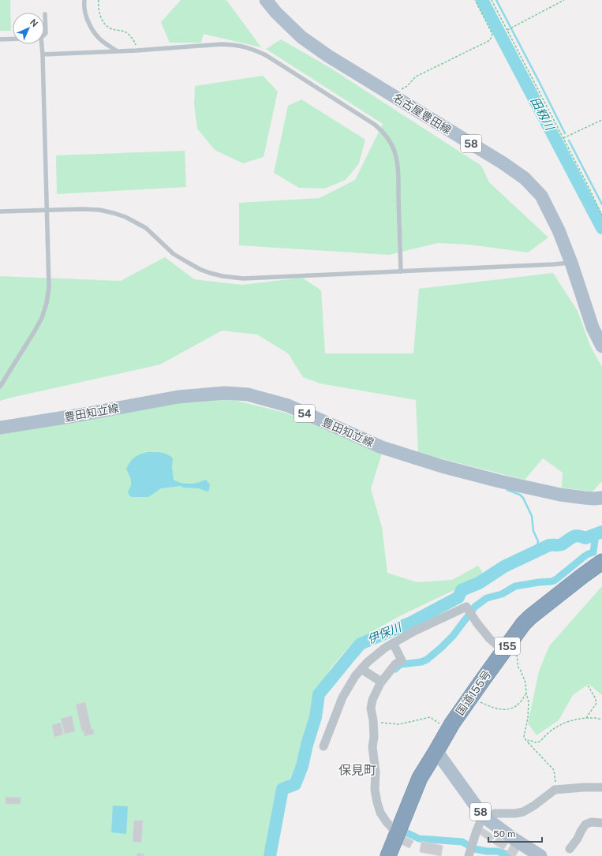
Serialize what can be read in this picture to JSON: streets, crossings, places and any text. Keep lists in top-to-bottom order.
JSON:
{
  "streets": {
    "highway": ["155", "国道155号"],
    "main road": [
      "名古屋豊田線",
      "58",
      "豊田知立線",
      "54"
    ]
  },
  "crossings": [
    ["58", "国道155号"]
  ],
  "districts": ["保見町"],
  "water": ["田籾川", "伊保川"],
  "scale_bar": "50 m",
  "north": "top right"
}
